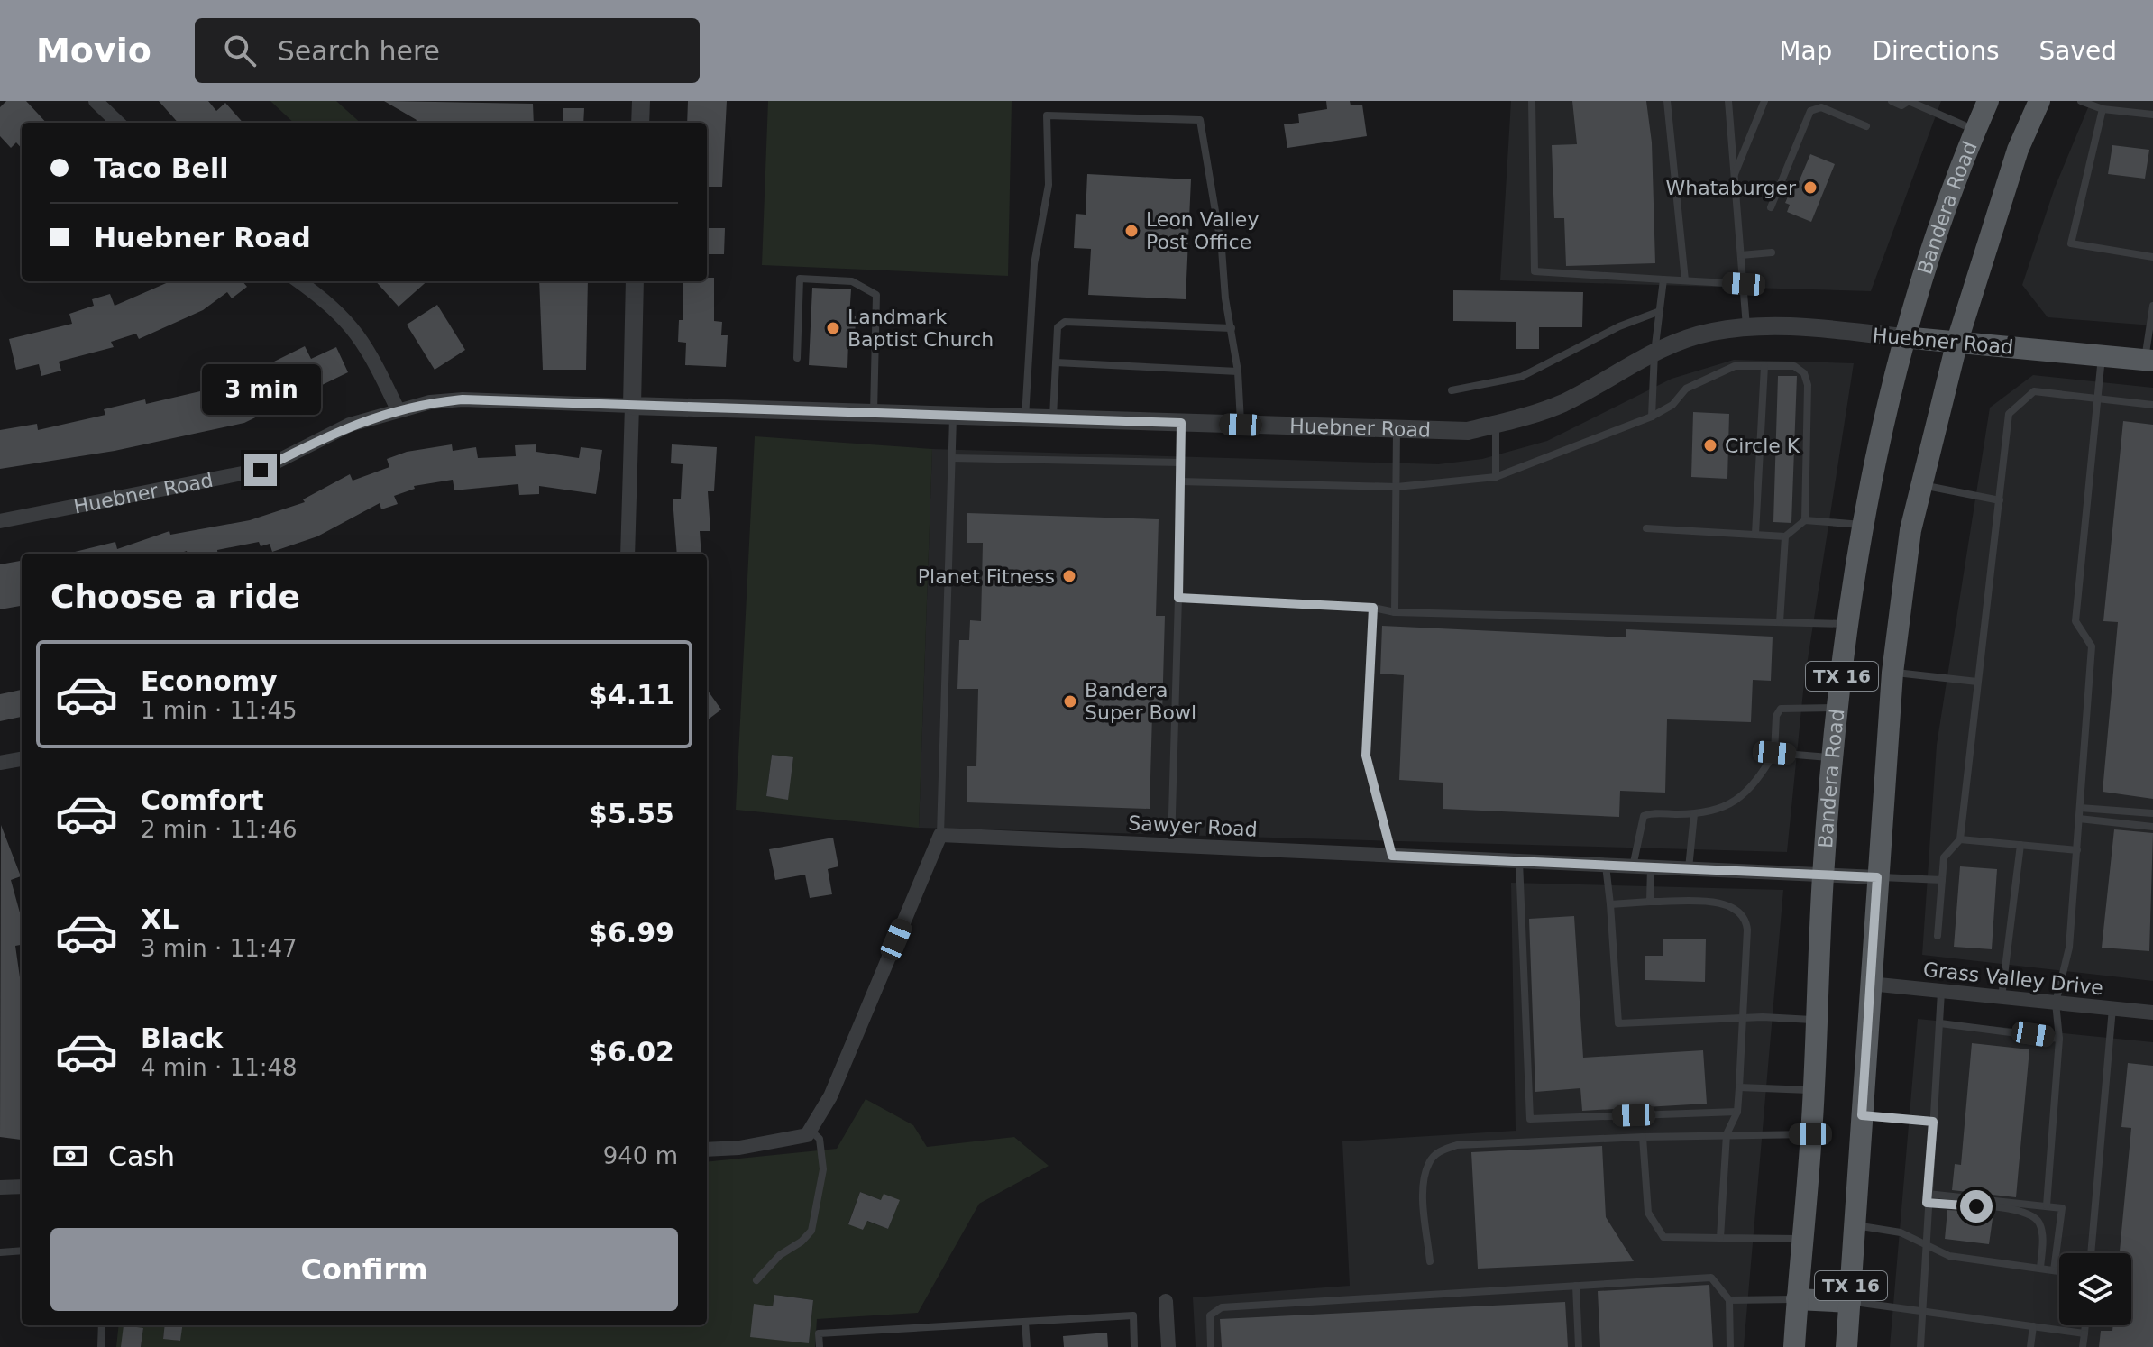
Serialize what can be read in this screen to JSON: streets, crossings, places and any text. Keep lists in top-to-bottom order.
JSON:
{
  "streets": {
    "main road": ["Bandera Road", "Huebner Road", "TX 16"],
    "street": ["Sawyer Road", "Grass Valley Drive"]
  },
  "crossings": [
    ["Bandera Road", "Huebner Road"],
    ["Bandera Road", "Sawyer Road"],
    ["Huebner Road", "TX 16"],
    ["TX 16", "Sawyer Road"],
    ["TX 16", "Grass Valley Drive"]
  ],
  "places": [
    "Whataburger",
    "Leon Valley Post Office",
    "Landmark Baptist Church",
    "Circle K",
    "Planet Fitness",
    "Bandera Super Bowl"
  ],
  "page": {
    "header": "Movio",
    "search": "Search here",
    "nav": ["Map", "Directions", "Saved"],
    "banner": ["Taco Bell", "Huebner Road"],
    "bubble": "3 min",
    "heading": "Choose a ride",
    "list": [
      {
        "name": "Economy",
        "note": "1 min · 11:45",
        "value": "$4.11"
      },
      {
        "name": "Comfort",
        "note": "2 min · 11:46",
        "value": "$5.55"
      },
      {
        "name": "XL",
        "note": "3 min · 11:47",
        "value": "$6.99"
      },
      {
        "name": "Black",
        "note": "4 min · 11:48",
        "value": "$6.02"
      }
    ],
    "pay": ["Cash", "940 m"],
    "buttons": "Confirm"
  }
}
